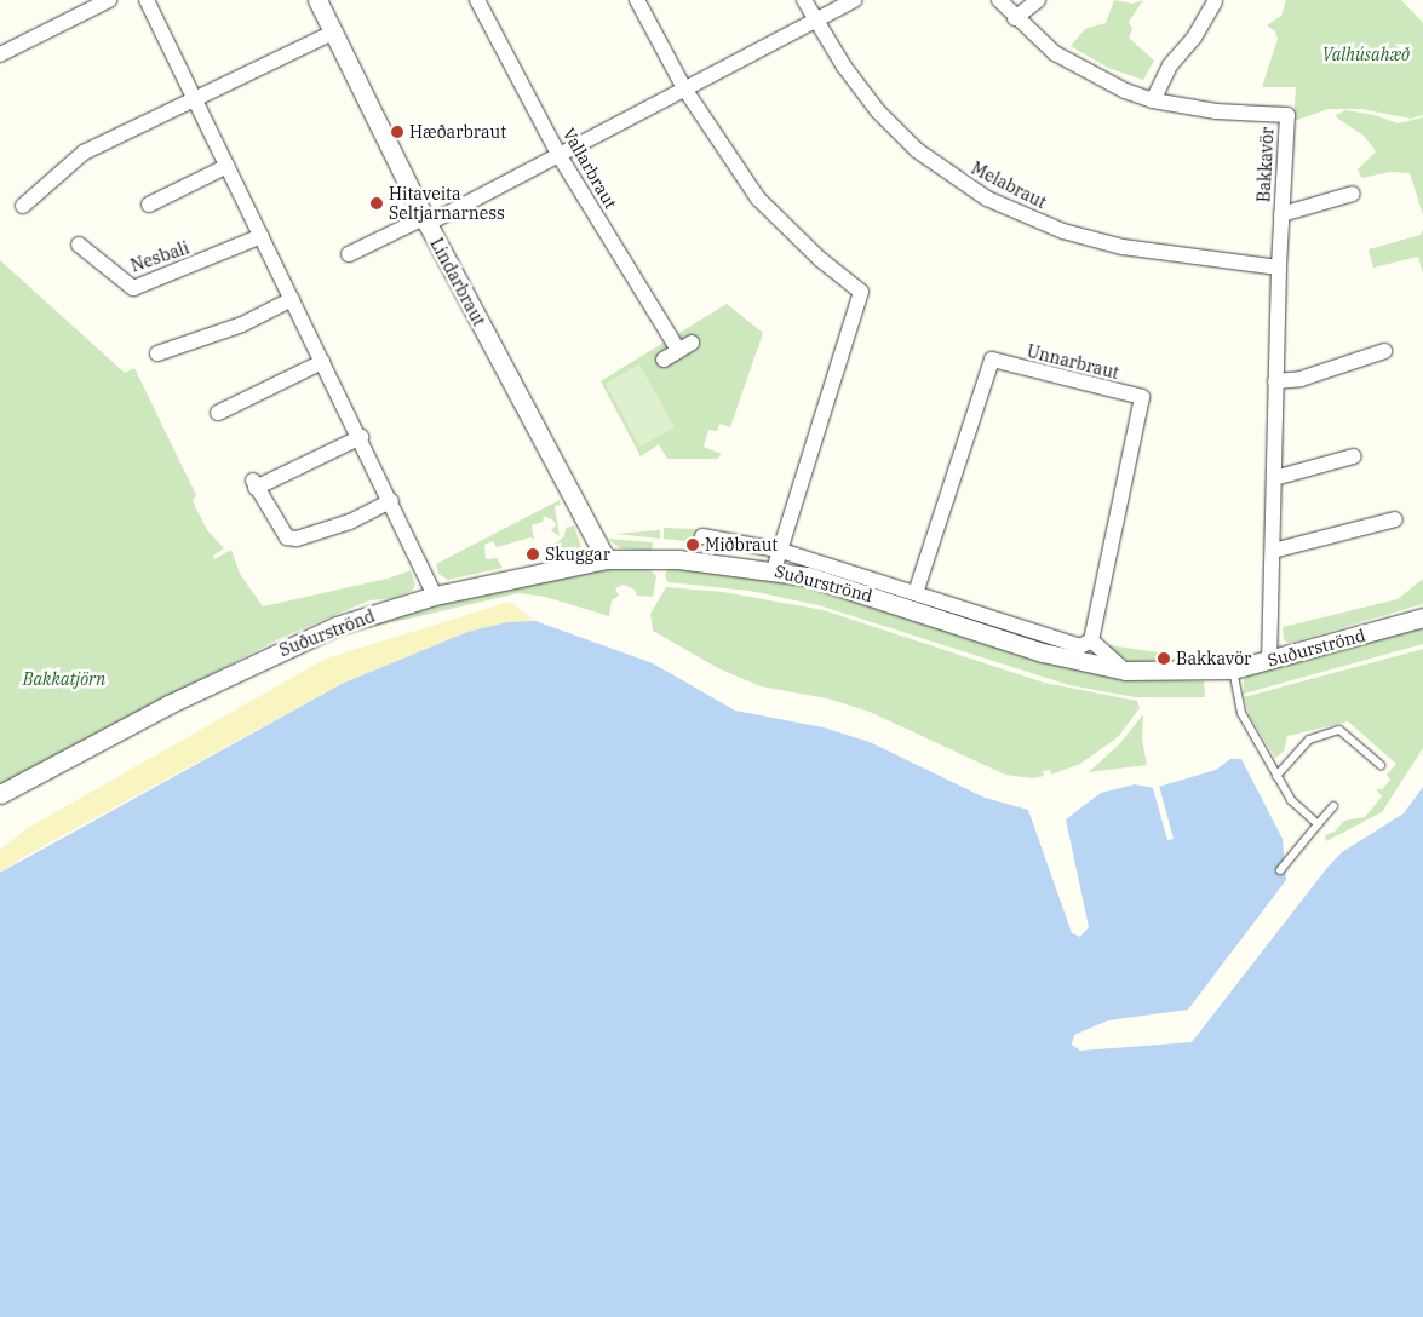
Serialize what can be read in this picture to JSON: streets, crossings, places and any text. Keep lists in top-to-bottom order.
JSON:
{
  "streets": {
    "street": [
      "Bakkavör",
      "Vallarbraut",
      "Melabraut",
      "Nesbali",
      "Lindarbraut",
      "Unnarbraut",
      "Suðurströnd"
    ]
  },
  "crossings": [
    ["Bakkavör", "Melabraut"],
    ["Bakkavör", "Suðurströnd"],
    ["Lindarbraut", "Suðurströnd"]
  ],
  "parks": ["Valhúsahæð", "Bakkatjörn"],
  "places": [
    "Hæðarbraut",
    "Hitaveita Seltjarnarness",
    "Miðbraut",
    "Skuggar",
    "Bakkavör"
  ]
}
